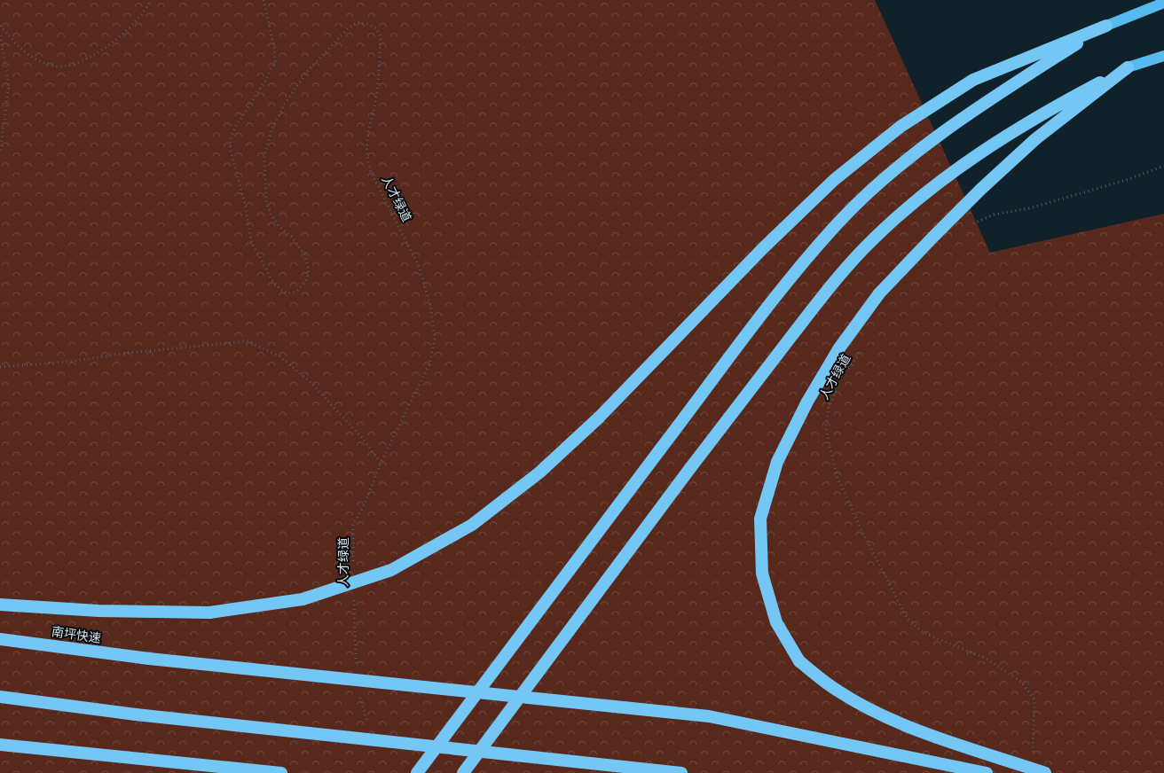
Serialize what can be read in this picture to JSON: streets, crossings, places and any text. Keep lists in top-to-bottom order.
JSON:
{
  "streets": {
    "highway": ["南坪快速"],
    "path": ["人才绿道"]
  }
}
